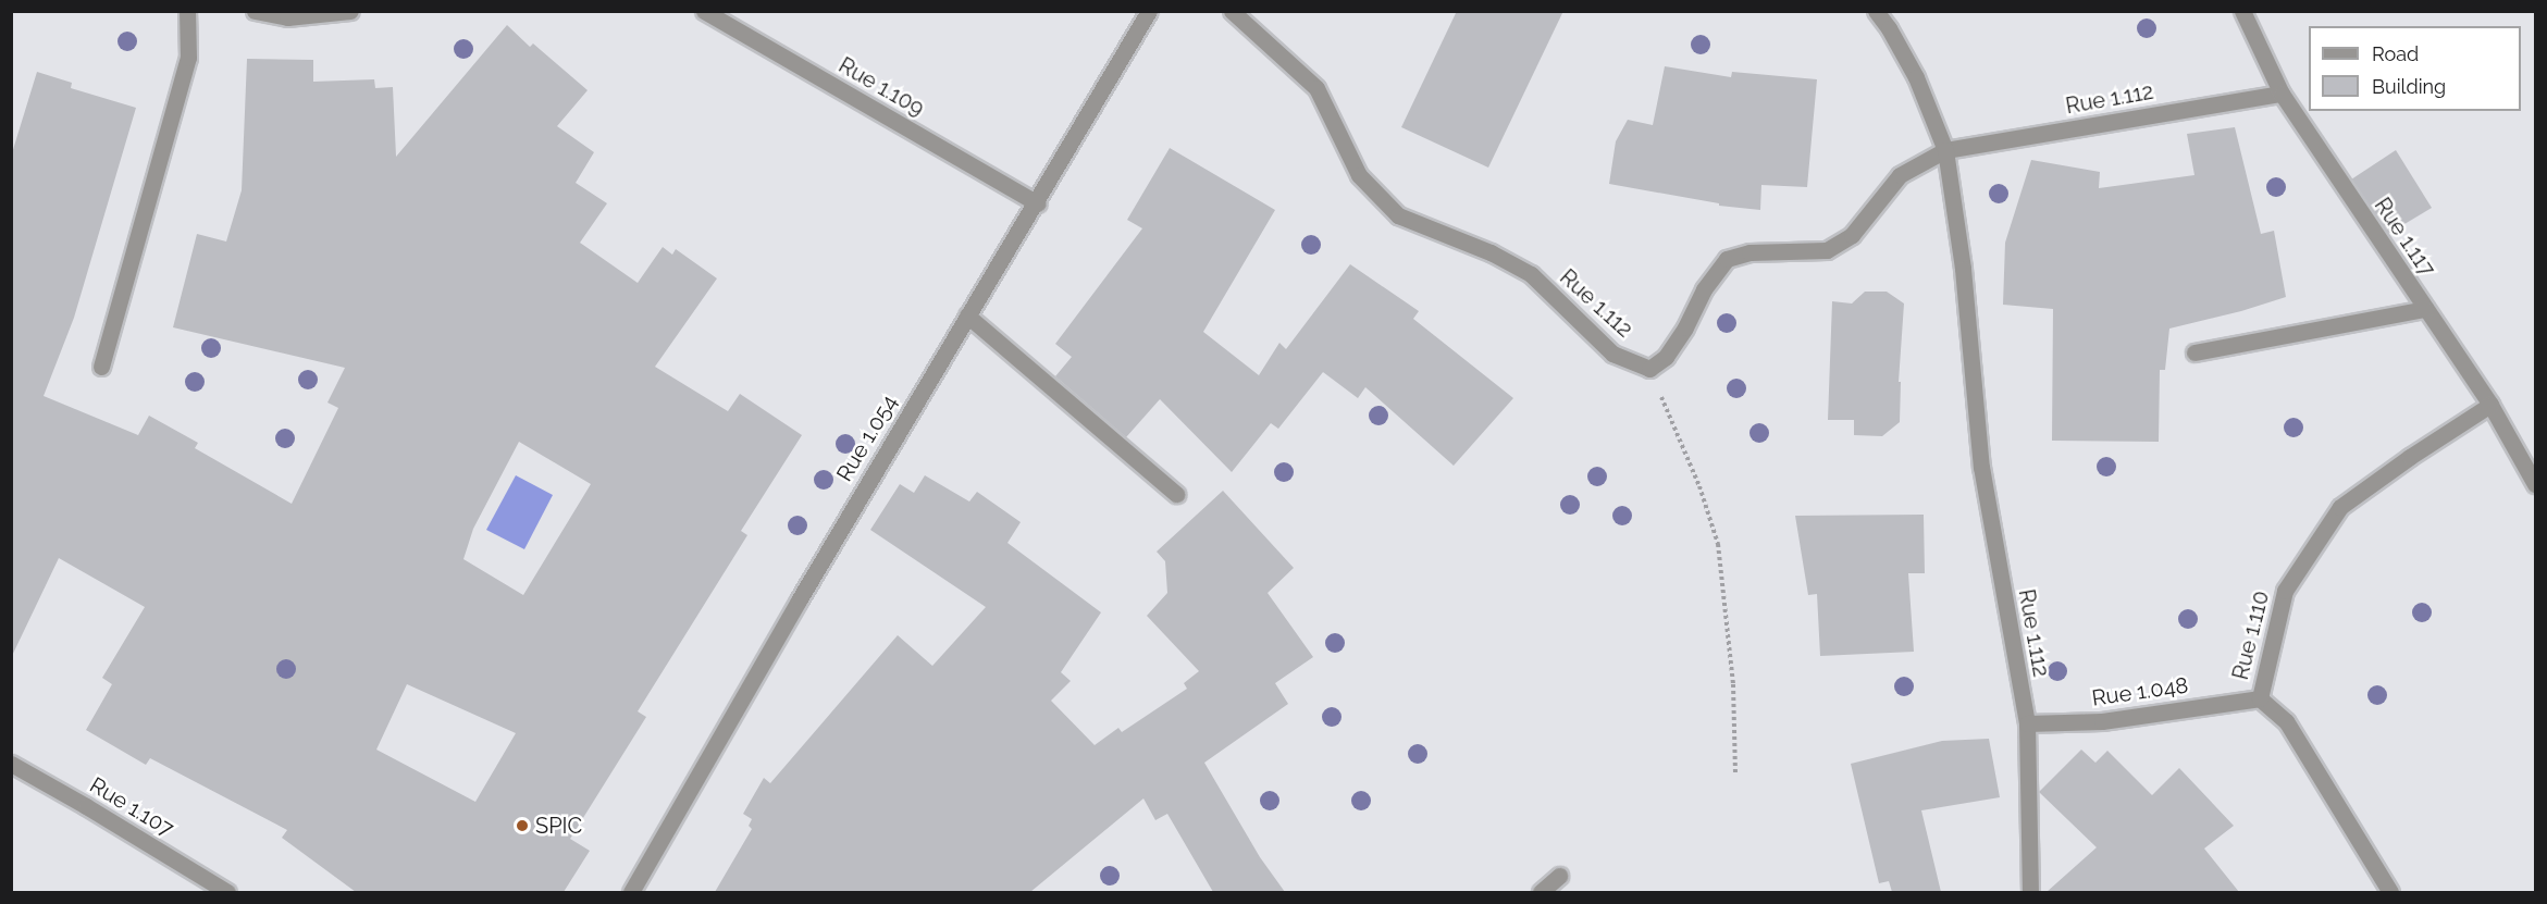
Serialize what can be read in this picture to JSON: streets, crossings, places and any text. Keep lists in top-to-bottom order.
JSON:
{
  "streets": {
    "street": [
      "Rue 1.109",
      "Rue 1.112",
      "Rue 1.117",
      "Rue 1.054",
      "Rue 1.110",
      "Rue 1.048",
      "Rue 1.107"
    ]
  },
  "crossings": [
    ["Rue 1.109", "Rue 1.054"],
    ["Rue 1.112", "Rue 1.117"],
    ["Rue 1.112", "Rue 1.048"],
    ["Rue 1.117", "Rue 1.110"],
    ["Rue 1.110", "Rue 1.048"]
  ],
  "places": ["SPIC"],
  "legend": ["Road", "Building"]
}
